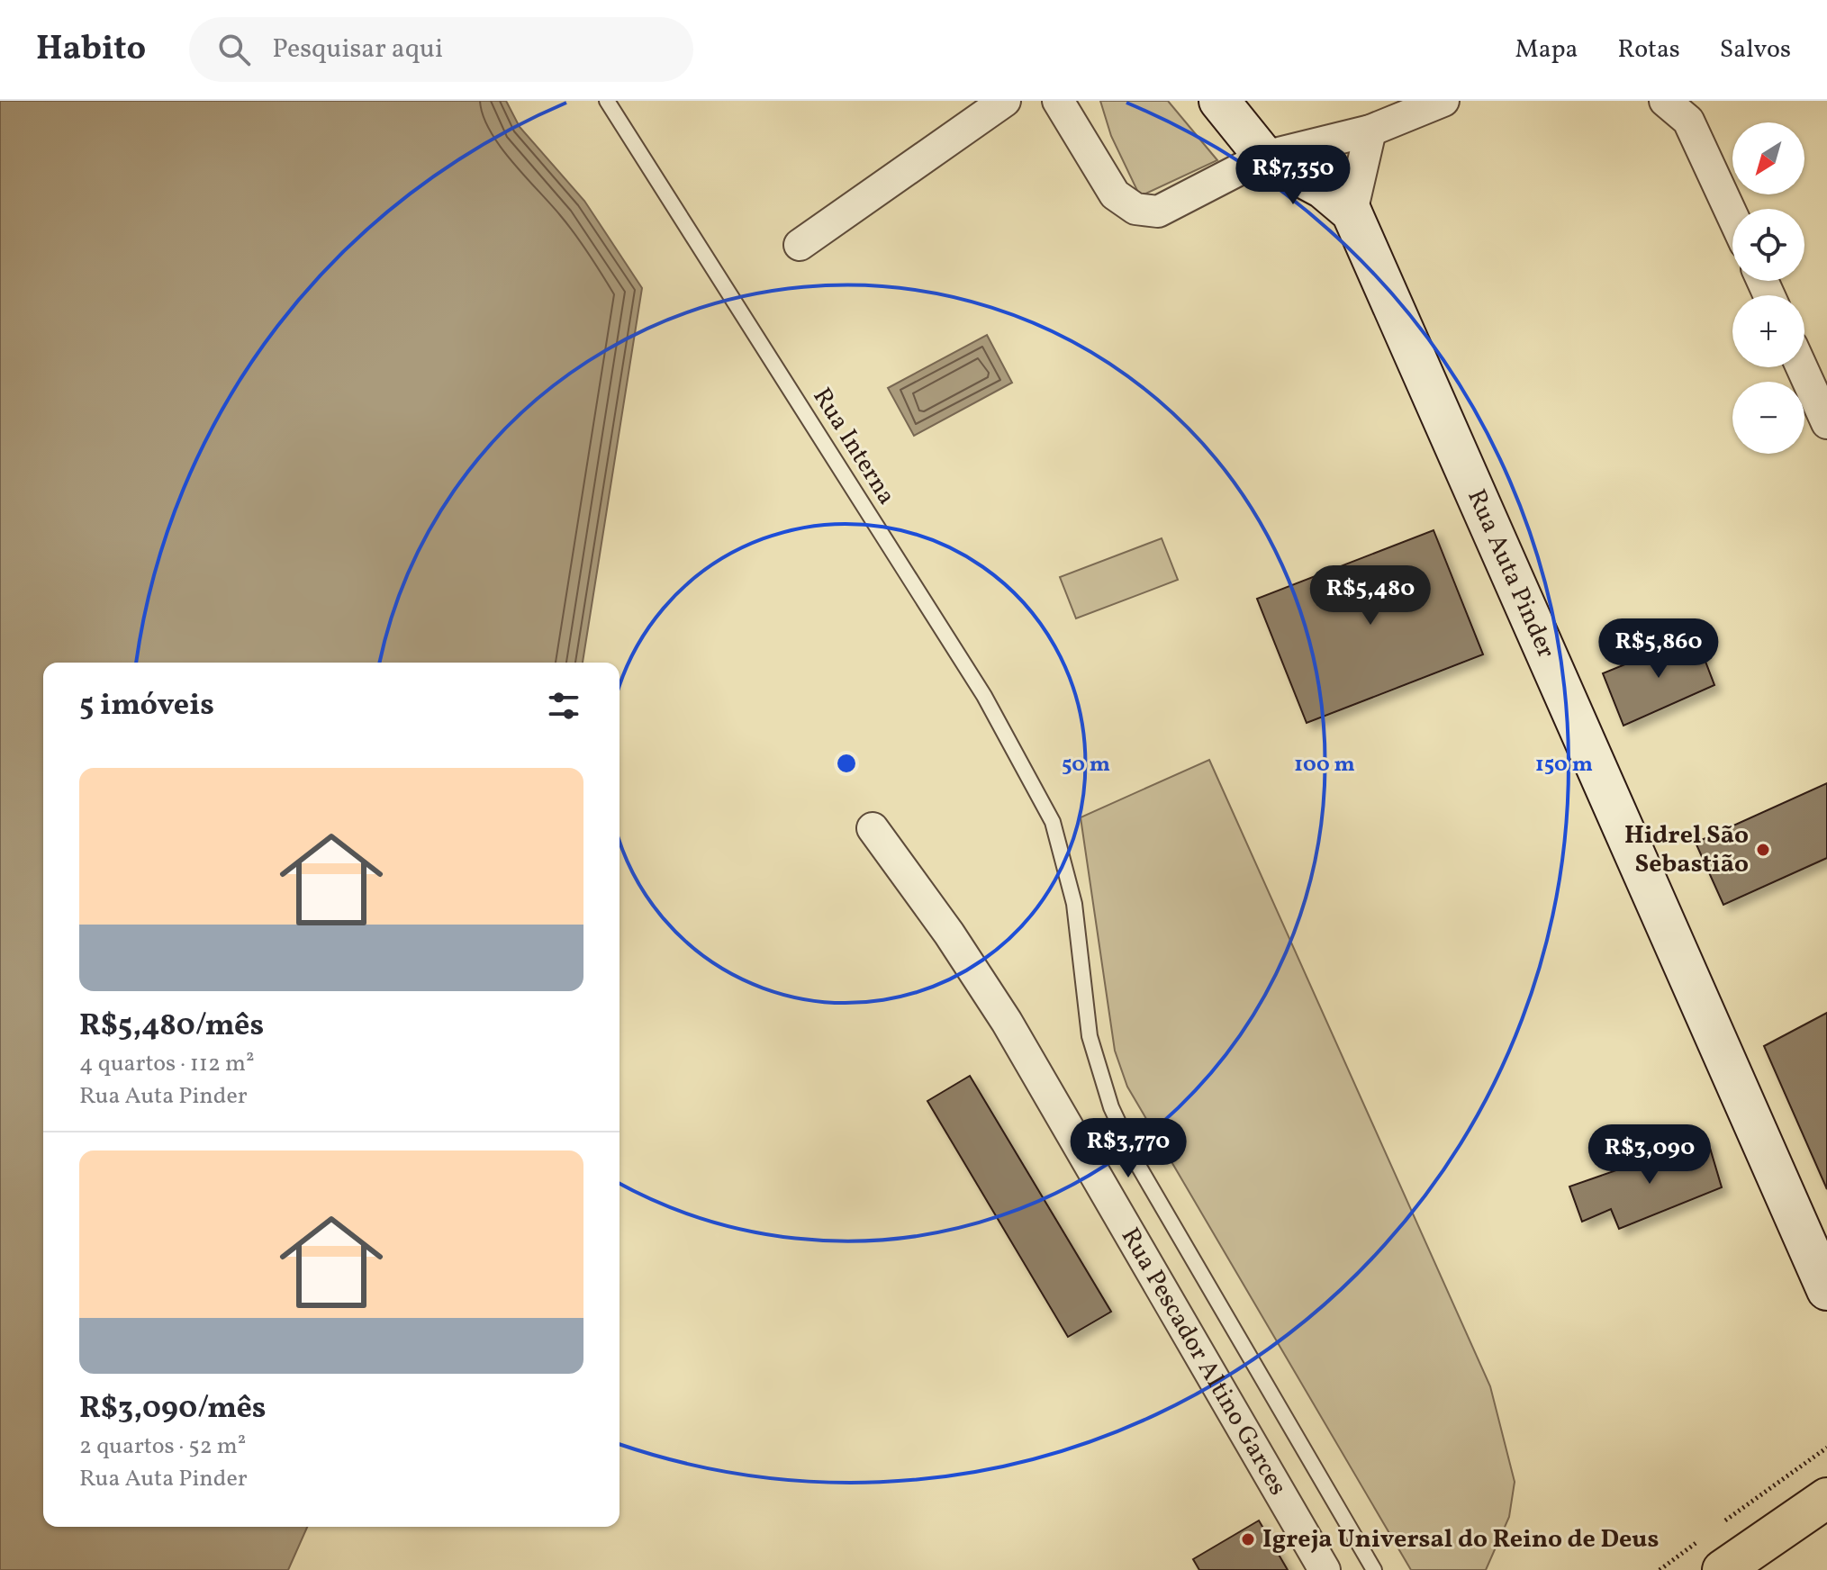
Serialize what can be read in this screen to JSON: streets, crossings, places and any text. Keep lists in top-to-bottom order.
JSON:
{
  "streets": {
    "main road": ["Rua Auta Pinder"],
    "street": ["Rua Pescador Altino Garces"],
    "lane": ["Rua Interna"]
  },
  "places": ["Hidrel São Sebastião", "Igreja Universal do Reino de Deus"],
  "north": "bottom left",
  "page": {
    "header": "Habito",
    "search": "Pesquisar aqui",
    "nav": ["Mapa", "Rotas", "Salvos"],
    "map_buttons": ["+", "−"],
    "price": [
      "R$7,350",
      "R$5,480",
      "R$5,860",
      "R$3,770",
      "R$3,090"
    ],
    "heading": "5 imóveis",
    "list": [
      {
        "name": "R$5,480/mês",
        "note": "4 quartos · 112 m² · Rua Auta Pinder"
      },
      {
        "name": "R$3,090/mês",
        "note": "2 quartos · 52 m² · Rua Auta Pinder"
      }
    ]
  },
  "rings": ["50 m", "100 m", "150 m"]
}
